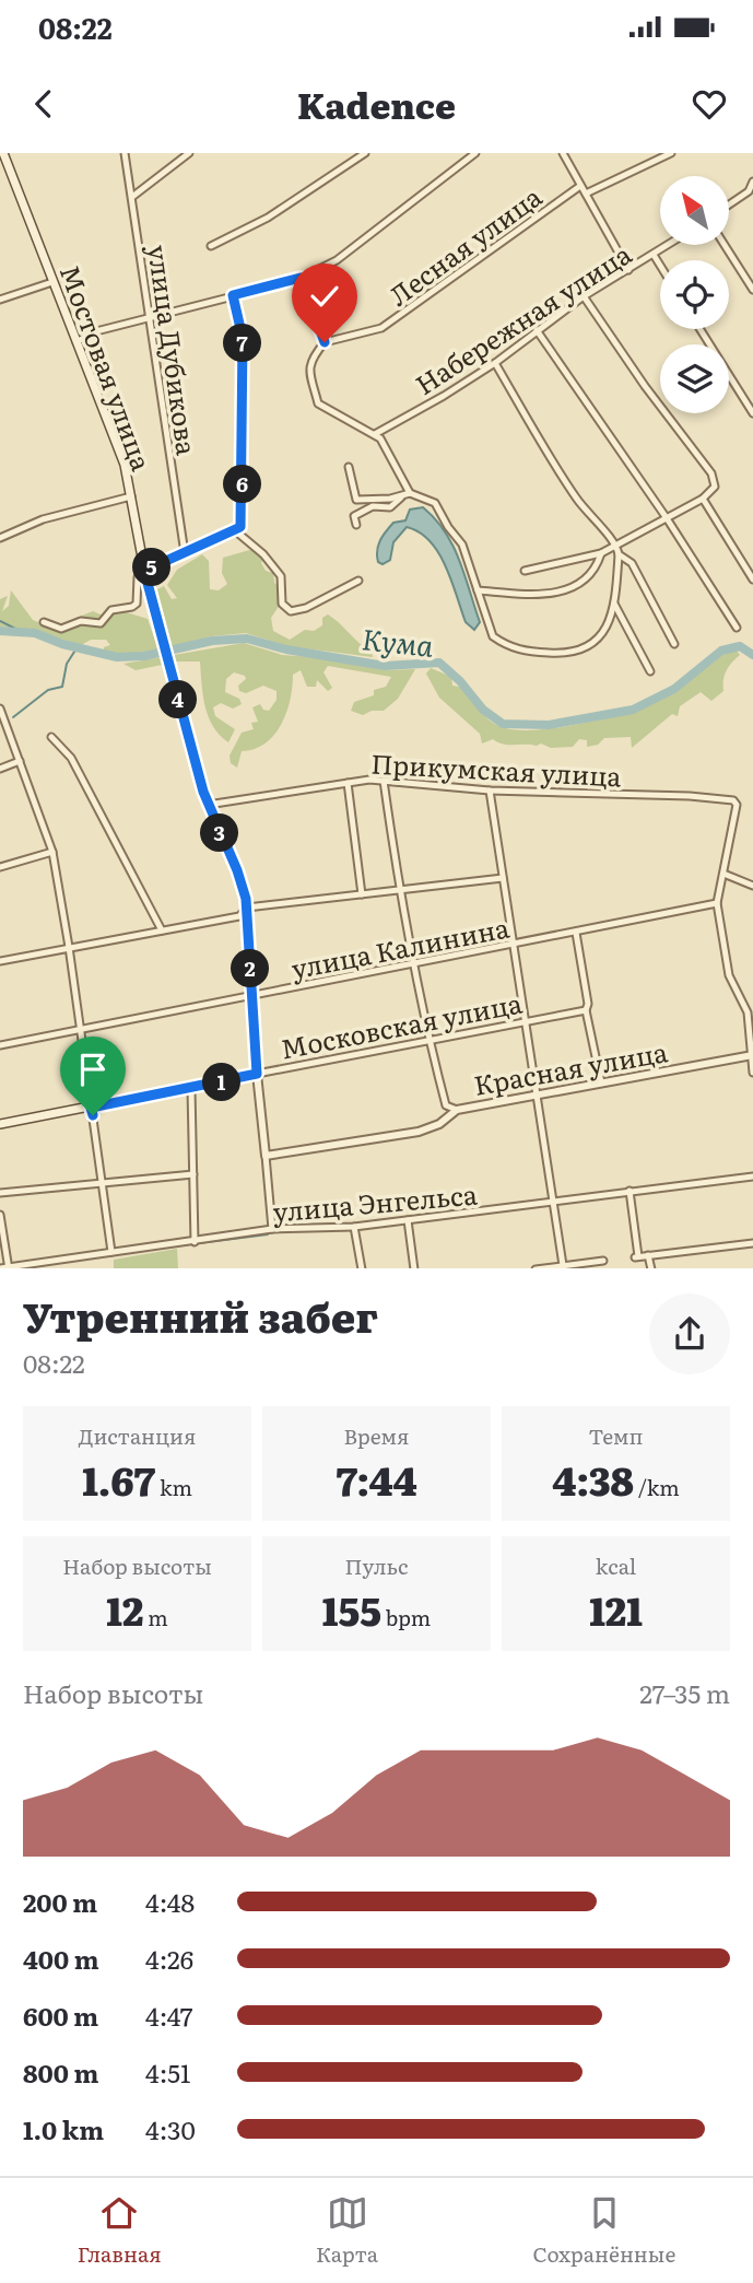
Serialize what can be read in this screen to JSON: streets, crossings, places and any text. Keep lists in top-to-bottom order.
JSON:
{
  "streets": {
    "main road": ["Мостовая улица", "Московская улица"],
    "street": [
      "Лесная улица",
      "Набережная улица",
      "улица Дубикова",
      "Прикумская улица",
      "улица Калинина",
      "Красная улица",
      "улица Энгельса"
    ]
  },
  "crossings": [
    ["Мостовая улица", "Прикумская улица"],
    ["Мостовая улица", "улица Калинина"],
    ["Мостовая улица", "Московская улица"],
    ["Мостовая улица", "Красная улица"],
    ["Мостовая улица", "улица Энгельса"]
  ],
  "water": ["Кума"],
  "north": "top left",
  "page": {
    "status": "08:22",
    "header": "Kadence",
    "pins": [
      "7",
      "6",
      "5",
      "4",
      "3",
      "2",
      "1"
    ],
    "heading": ["Утренний забег", "08:22"],
    "stats": [
      ["Дистанция", "1.67 km"],
      ["Время", "7:44"],
      ["Темп", "4:38 /km"],
      ["Набор высоты", "12 m"],
      ["Пульс", "155 bpm"],
      ["kcal", "121"]
    ],
    "chart": ["Набор высоты", "27–35 m"],
    "list": [
      {
        "name": "200 m",
        "note": "4:48"
      },
      {
        "name": "400 m",
        "note": "4:26"
      },
      {
        "name": "600 m",
        "note": "4:47"
      },
      {
        "name": "800 m",
        "note": "4:51"
      },
      {
        "name": "1.0 km",
        "note": "4:30"
      }
    ],
    "tabs": ["Главная", "Карта", "Сохранённые"]
  }
}
